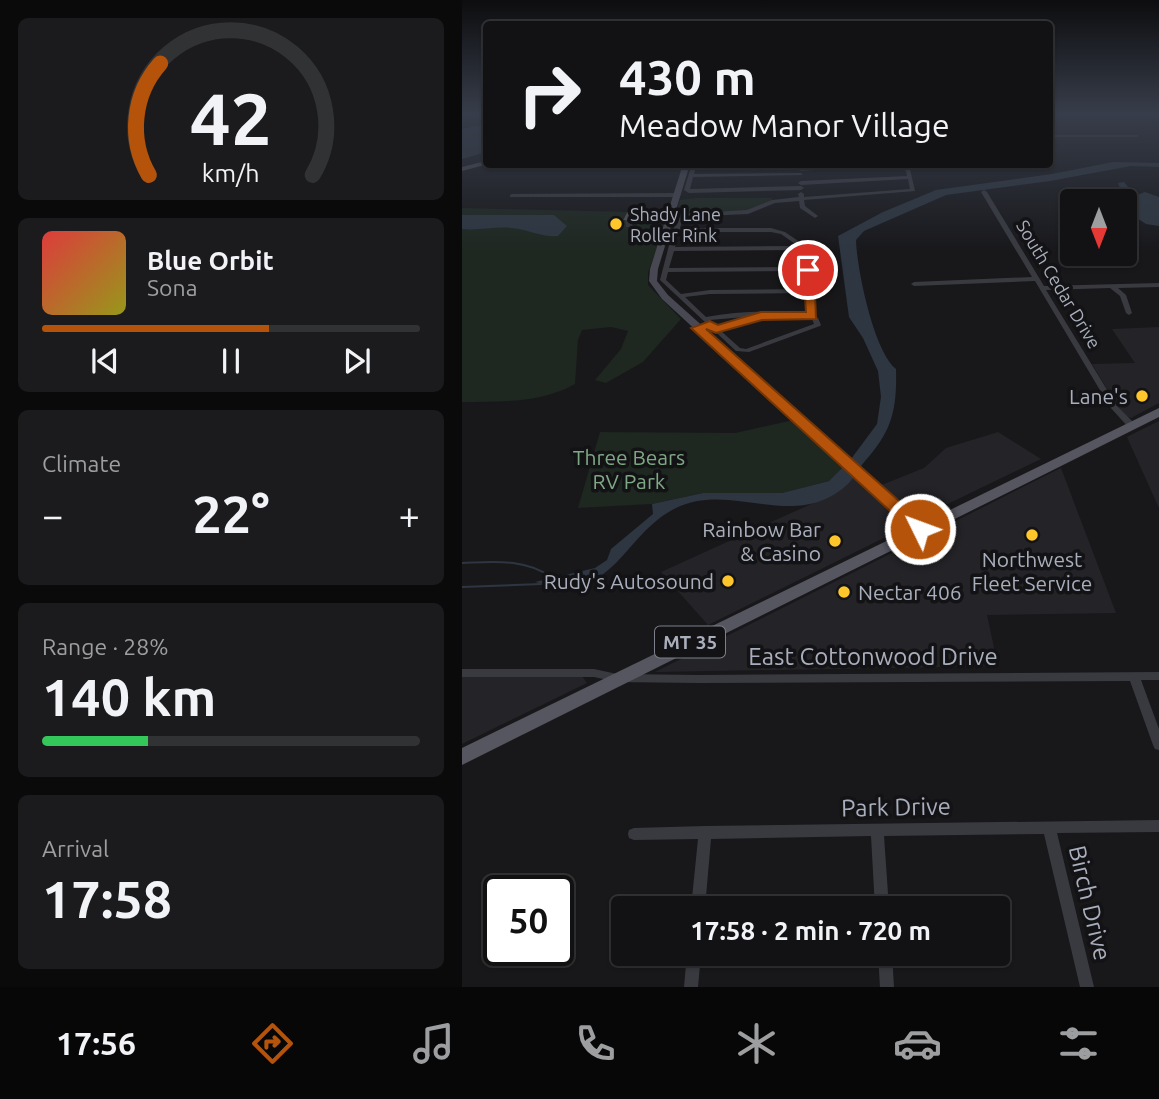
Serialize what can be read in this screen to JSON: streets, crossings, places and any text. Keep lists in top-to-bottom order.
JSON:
{
  "streets": {
    "main road": ["MT 35"],
    "street": [
      "South Cedar Drive",
      "East Cottonwood Drive",
      "Park Drive",
      "Birch Drive"
    ]
  },
  "crossings": [
    ["South Cedar Drive", "MT 35"],
    ["MT 35", "East Cottonwood Drive"],
    ["Park Drive", "Birch Drive"]
  ],
  "parks": ["Three Bears RV Park"],
  "places": [
    "Shady Lane Roller Rink",
    "Lane's",
    "Northwest Fleet Service",
    "Rainbow Bar & Casino",
    "Rudy's Autosound",
    "Nectar 406"
  ],
  "north": "bottom",
  "page": {
    "turn": ["430 m", "Meadow Manor Village"],
    "song": ["Blue Orbit", "Sona"],
    "tile": [
      "Climate",
      ["Range · 28%", "140 km"],
      ["Arrival", "17:58"]
    ],
    "heat": ["−", "22°", "+"],
    "limit": "50",
    "trip": "17:58 · 2 min · 720 m",
    "tabs": "17:56",
    "gauge": ["42", "km/h"]
  }
}
